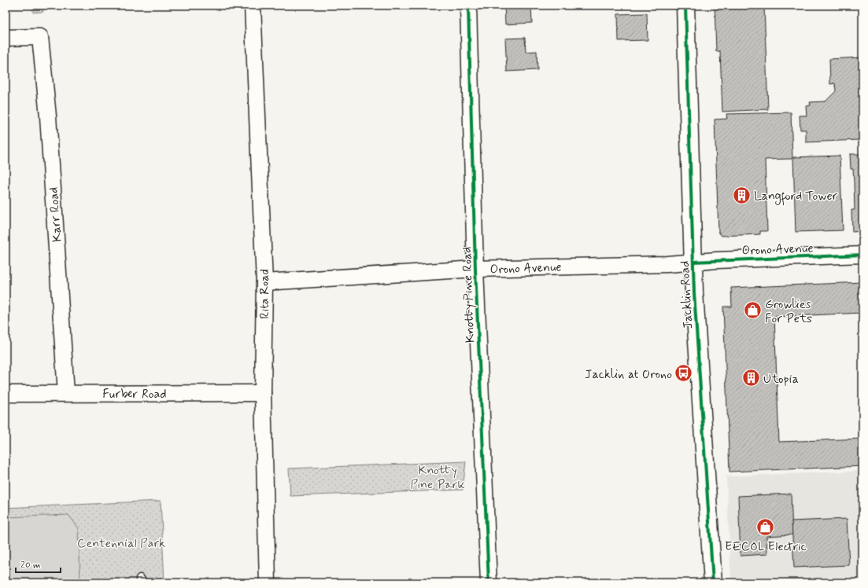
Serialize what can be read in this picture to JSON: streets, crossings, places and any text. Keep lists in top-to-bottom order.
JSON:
{
  "streets": {
    "main road": ["Jacklin Road"],
    "street": [
      "Karr Road",
      "Orono Avenue",
      "Rita Road",
      "Knotty Pine Road",
      "Furber Road"
    ]
  },
  "crossings": [
    ["Karr Road", "Furber Road"],
    ["Orono Avenue", "Rita Road"],
    ["Orono Avenue", "Knotty Pine Road"],
    ["Orono Avenue", "Jacklin Road"],
    ["Rita Road", "Furber Road"]
  ],
  "parks": ["Knotty Pine Park", "Centennial Park"],
  "places": {
    "building": ["Langford Tower", "Utopia"],
    "shop": ["Growlies For Pets", "EECOL Electric"],
    "bus stop": ["Jacklin at Orono"]
  },
  "scale_bar": "20 m"
}
